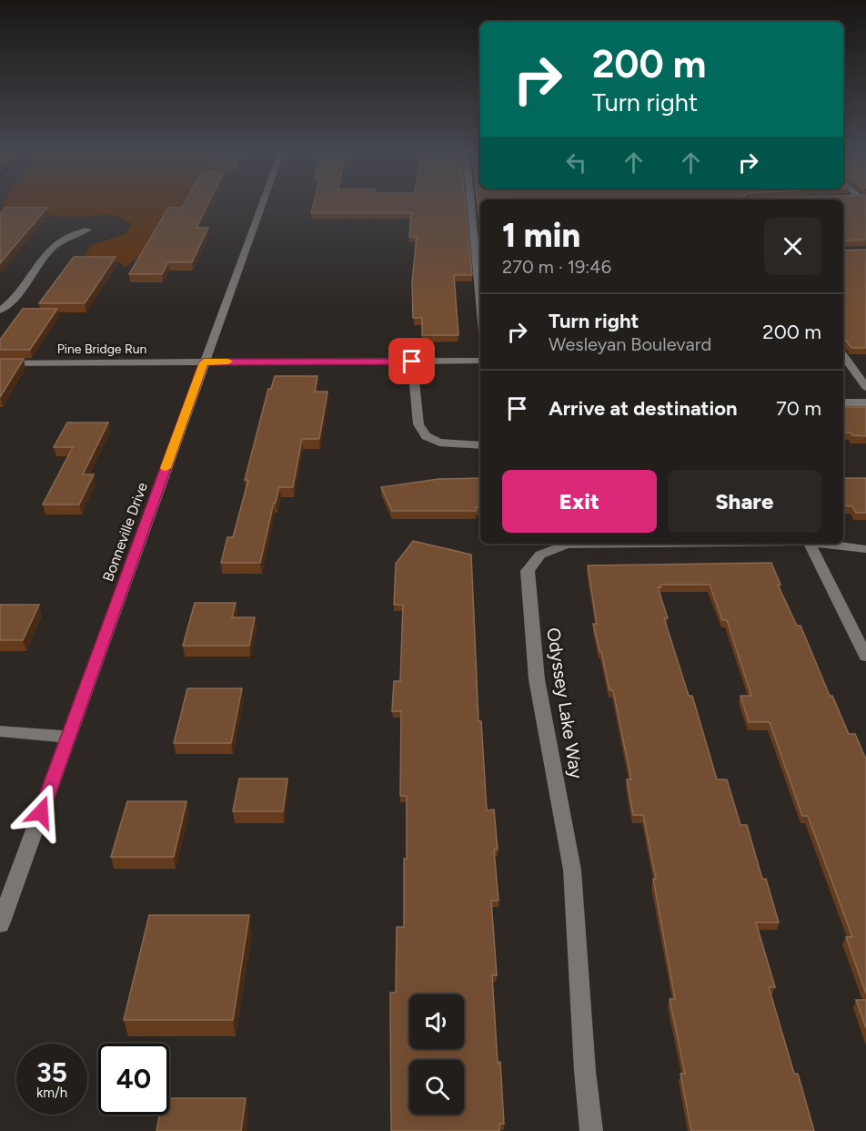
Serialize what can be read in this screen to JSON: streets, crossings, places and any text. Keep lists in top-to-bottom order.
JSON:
{
  "streets": {
    "street": ["Pine Bridge Run", "Bonneville Drive", "Odyssey Lake Way"]
  },
  "crossings": [
    ["Pine Bridge Run", "Bonneville Drive"]
  ],
  "page": {
    "turn": ["200 m", "Turn right"],
    "heading": ["1 min", "270 m · 19:46"],
    "list": [
      {
        "name": "Turn right",
        "note": "Wesleyan Boulevard",
        "value": "200 m"
      },
      {
        "name": "Arrive at destination",
        "value": "70 m"
      }
    ],
    "buttons": ["Exit", "Share"],
    "speed": "35 km/h",
    "limit": "40"
  }
}
